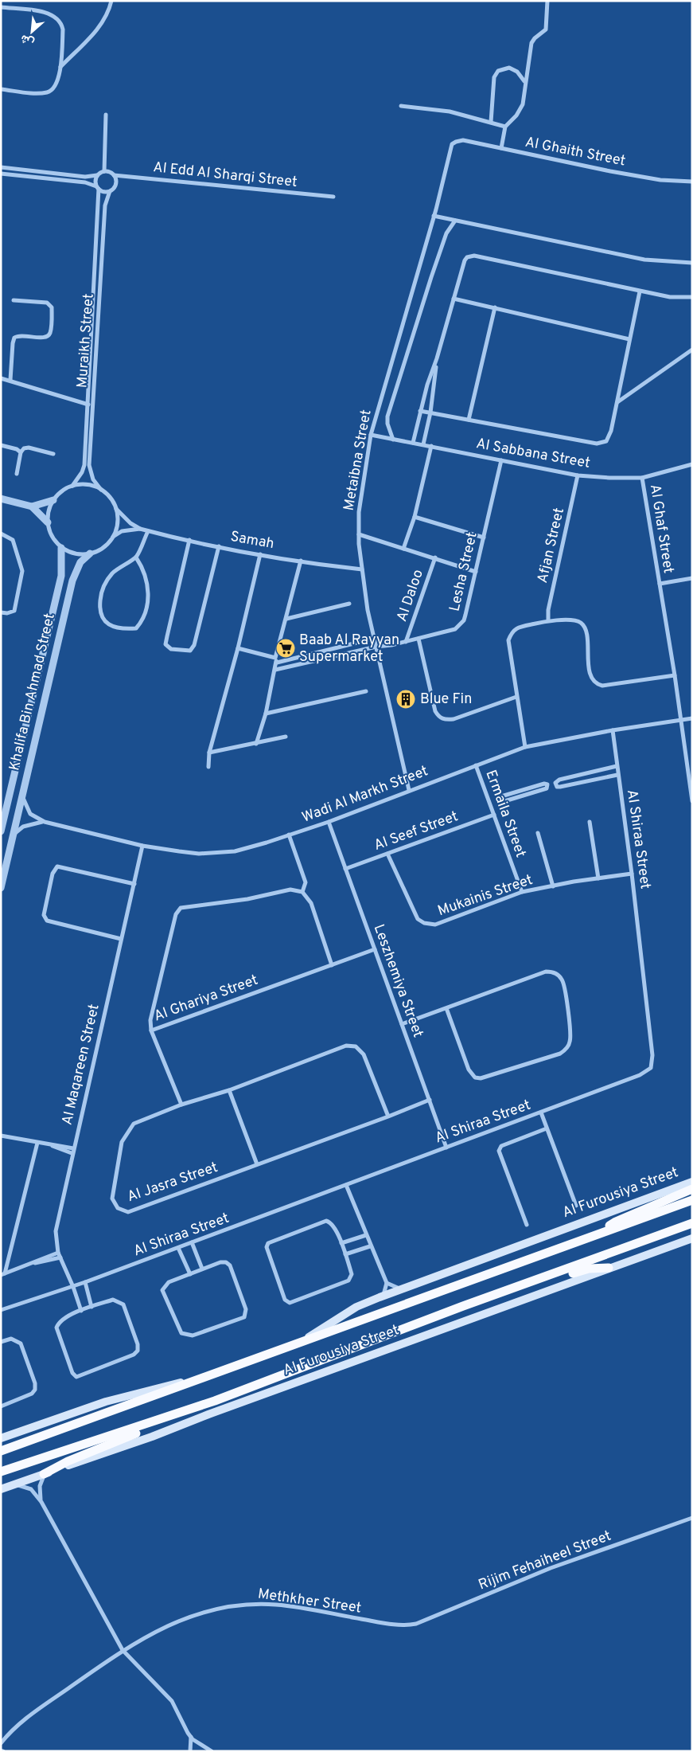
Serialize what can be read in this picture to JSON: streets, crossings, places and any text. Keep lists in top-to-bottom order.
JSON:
{
  "streets": {
    "highway": ["Al Furousiya Street"],
    "street": [
      "Al Ghaith Street",
      "Al Edd Al Sharqi Street",
      "Muraikh Street",
      "Al Sabbana Street",
      "Metaibna Street",
      "Al Ghaf Street",
      "Samah",
      "Afjan Street",
      "Lesha Street",
      "Al Daloo",
      "Khalifa Bin Ahmad Street",
      "Wadi Al Markh Street",
      "Ermaila Street",
      "Al Seef Street",
      "Al Shiraa Street",
      "Mukainis Street",
      "Leszhemiya Street",
      "Al Ghariya Street",
      "Al Maqareen Street",
      "Al Jasra Street",
      "Rijim Fehaiheel Street",
      "Methkher Street"
    ]
  },
  "crossings": [
    ["Al Ghaith Street", "Metaibna Street"],
    ["Al Edd Al Sharqi Street", "Muraikh Street"],
    ["Muraikh Street", "Samah"],
    ["Muraikh Street", "Khalifa Bin Ahmad Street"],
    ["Al Sabbana Street", "Metaibna Street"],
    ["Al Sabbana Street", "Al Ghaf Street"],
    ["Al Sabbana Street", "Afjan Street"],
    ["Al Sabbana Street", "Lesha Street"],
    ["Metaibna Street", "Samah"],
    ["Metaibna Street", "Lesha Street"],
    ["Metaibna Street", "Al Daloo"],
    ["Metaibna Street", "Wadi Al Markh Street"],
    ["Al Ghaf Street", "Wadi Al Markh Street"],
    ["Samah", "Khalifa Bin Ahmad Street"],
    ["Lesha Street", "Al Daloo"],
    ["Khalifa Bin Ahmad Street", "Wadi Al Markh Street"],
    ["Wadi Al Markh Street", "Ermaila Street"],
    ["Wadi Al Markh Street", "Al Shiraa Street"],
    ["Wadi Al Markh Street", "Leszhemiya Street"],
    ["Wadi Al Markh Street", "Al Maqareen Street"],
    ["Ermaila Street", "Al Seef Street"],
    ["Ermaila Street", "Mukainis Street"],
    ["Al Seef Street", "Mukainis Street"],
    ["Al Seef Street", "Leszhemiya Street"],
    ["Al Shiraa Street", "Mukainis Street"],
    ["Al Shiraa Street", "Leszhemiya Street"],
    ["Al Shiraa Street", "Al Maqareen Street"],
    ["Leszhemiya Street", "Al Ghariya Street"],
    ["Leszhemiya Street", "Al Jasra Street"],
    ["Rijim Fehaiheel Street", "Methkher Street"]
  ],
  "places": {
    "supermarket": ["Baab Al Rayyan Supermarket"],
    "building": ["Blue Fin"]
  },
  "north": "bottom left"
}
